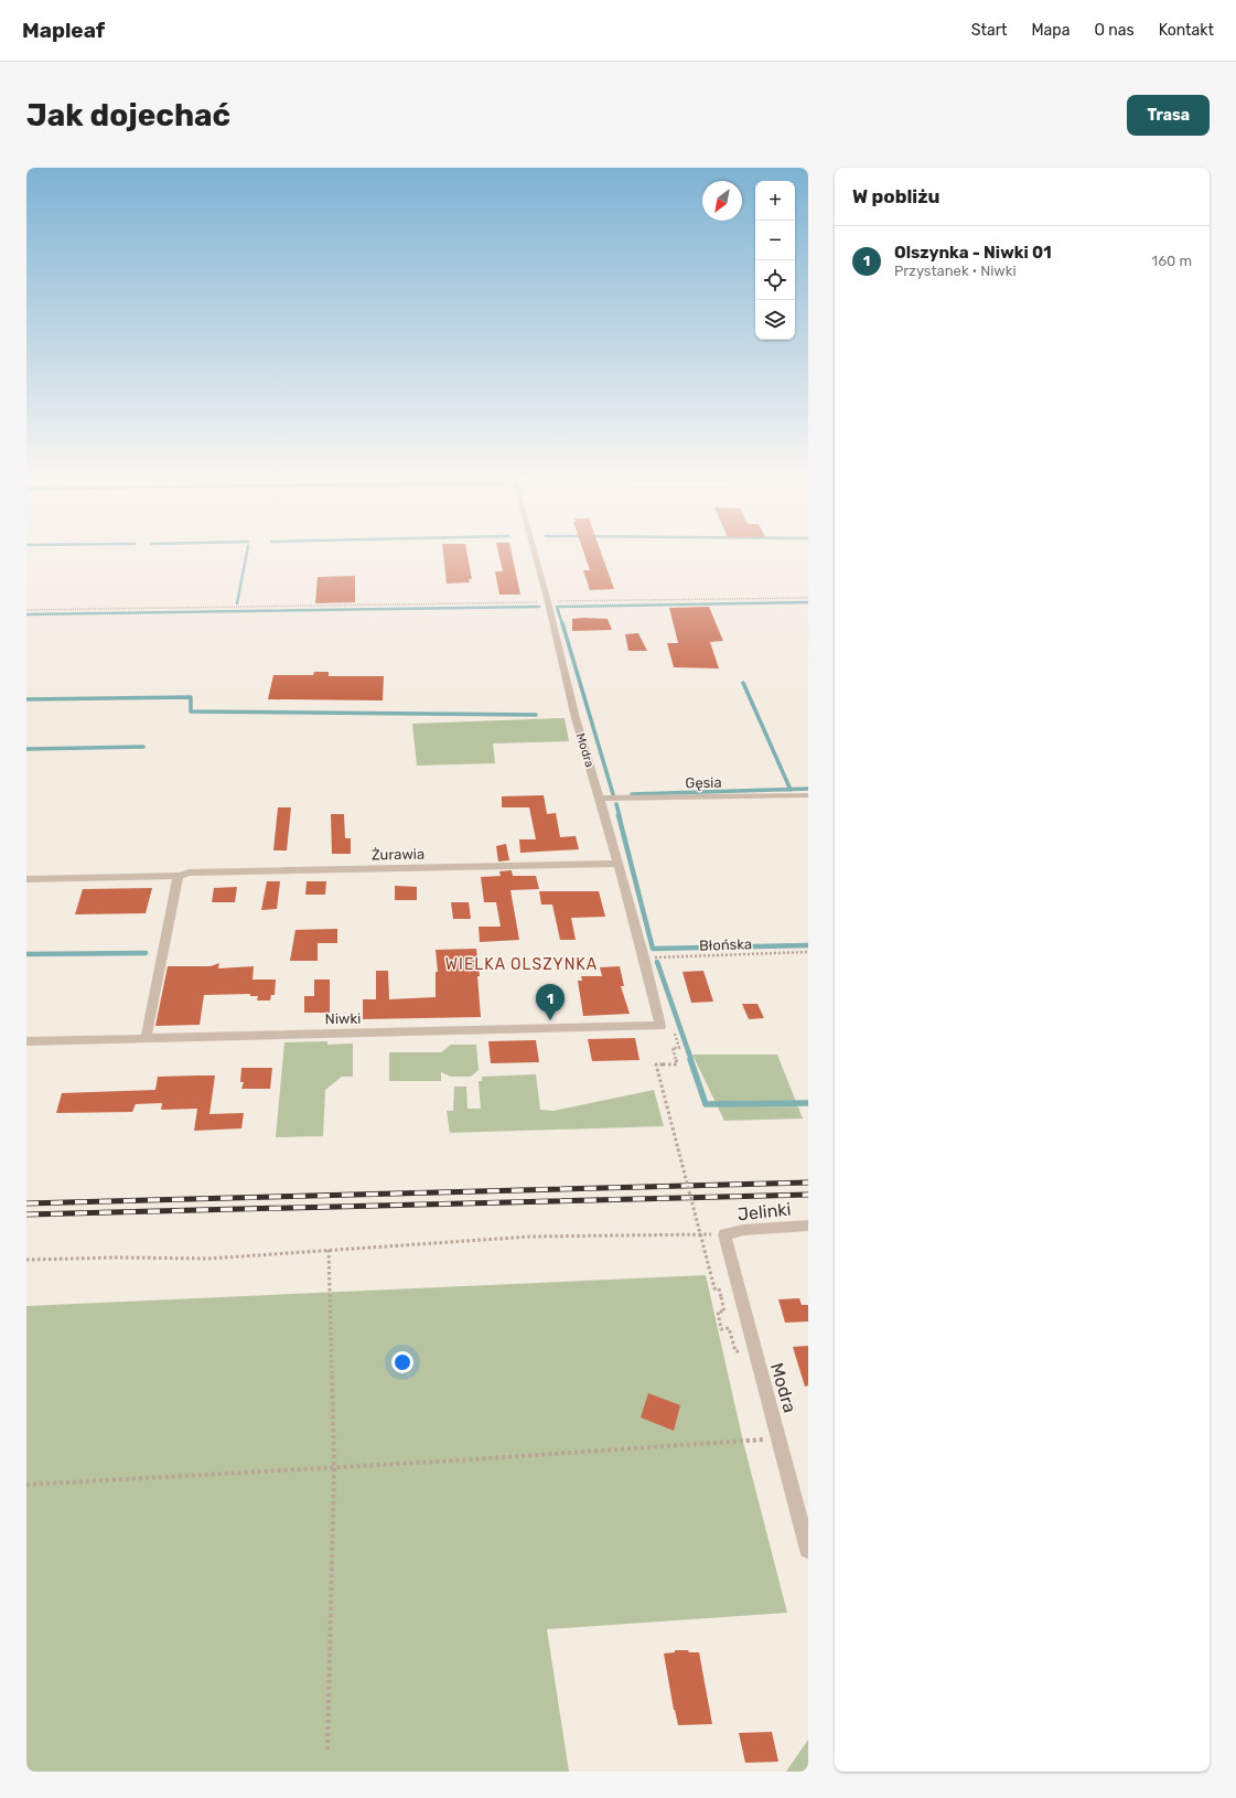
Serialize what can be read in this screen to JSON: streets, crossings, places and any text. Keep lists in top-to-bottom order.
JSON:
{
  "streets": {
    "street": [
      "Modra",
      "Gęsia",
      "Żurawia",
      "Niwki",
      "Jelinki"
    ],
    "path": ["Błońska"]
  },
  "crossings": [
    ["Modra", "Gęsia"],
    ["Modra", "Żurawia"],
    ["Modra", "Błońska"],
    ["Modra", "Niwki"],
    ["Modra", "Jelinki"]
  ],
  "districts": ["WIELKA OLSZYNKA"],
  "north": "bottom left",
  "page": {
    "header": "Mapleaf",
    "nav": [
      "Start",
      "Mapa",
      "O nas",
      "Kontakt"
    ],
    "buttons": "Trasa",
    "title": "Jak dojechać",
    "heading": "W pobliżu",
    "map_buttons": ["+", "−"],
    "list": [
      {
        "mark": "1",
        "name": "Olszynka - Niwki 01",
        "note": "Przystanek · Niwki",
        "value": "160 m"
      }
    ],
    "pins": "1"
  }
}
